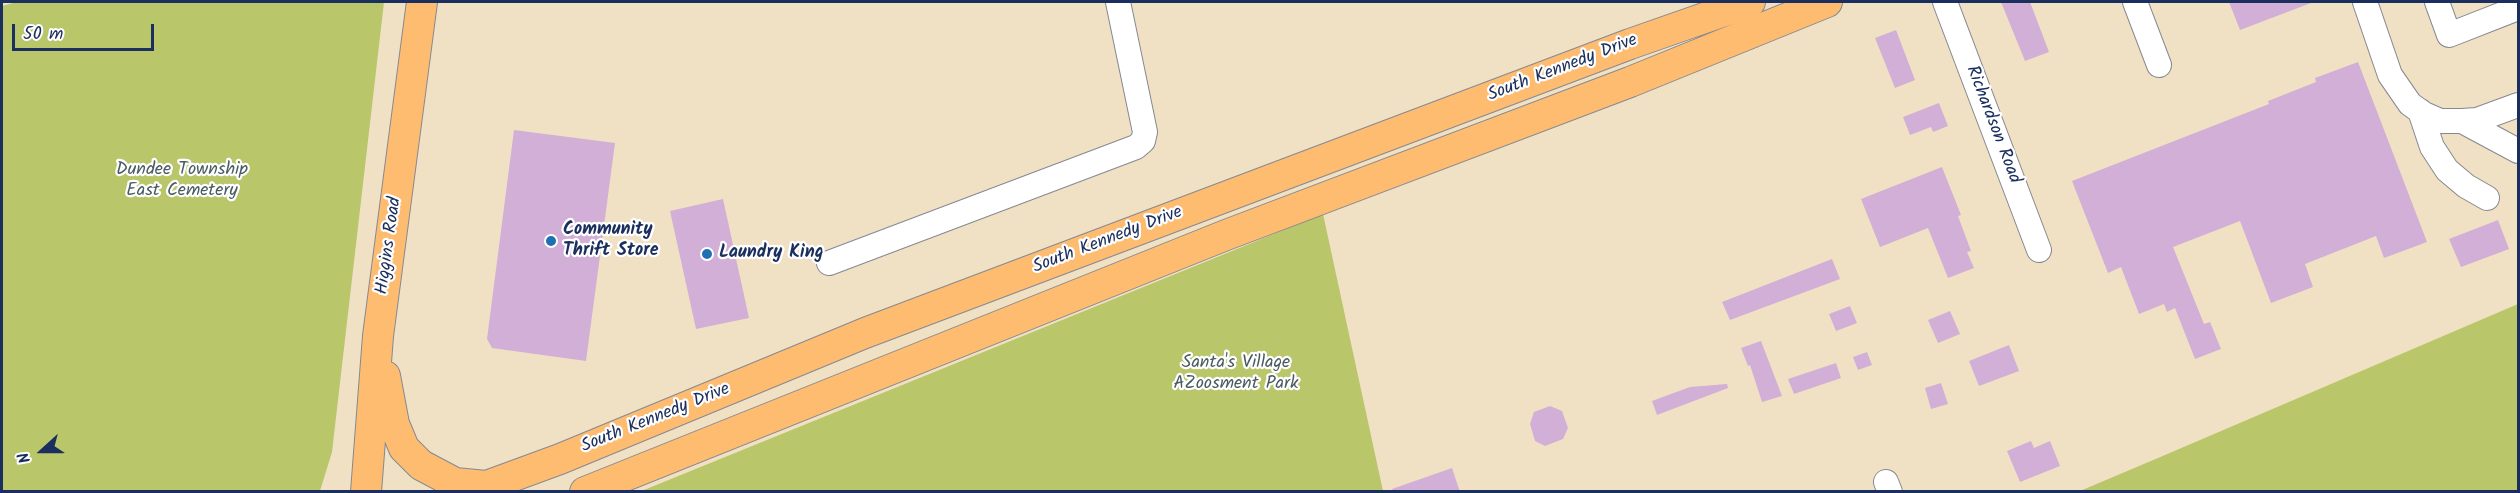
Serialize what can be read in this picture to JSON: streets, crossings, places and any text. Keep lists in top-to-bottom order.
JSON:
{
  "streets": {
    "main road": ["South Kennedy Drive", "Higgins Road"],
    "street": ["Richardson Road"]
  },
  "parks": ["Dundee Township East Cemetery", "Santa's Village AZoosment Park"],
  "places": ["Community Thrift Store", "Laundry King"],
  "scale_bar": "50 m",
  "north": "left"
}
